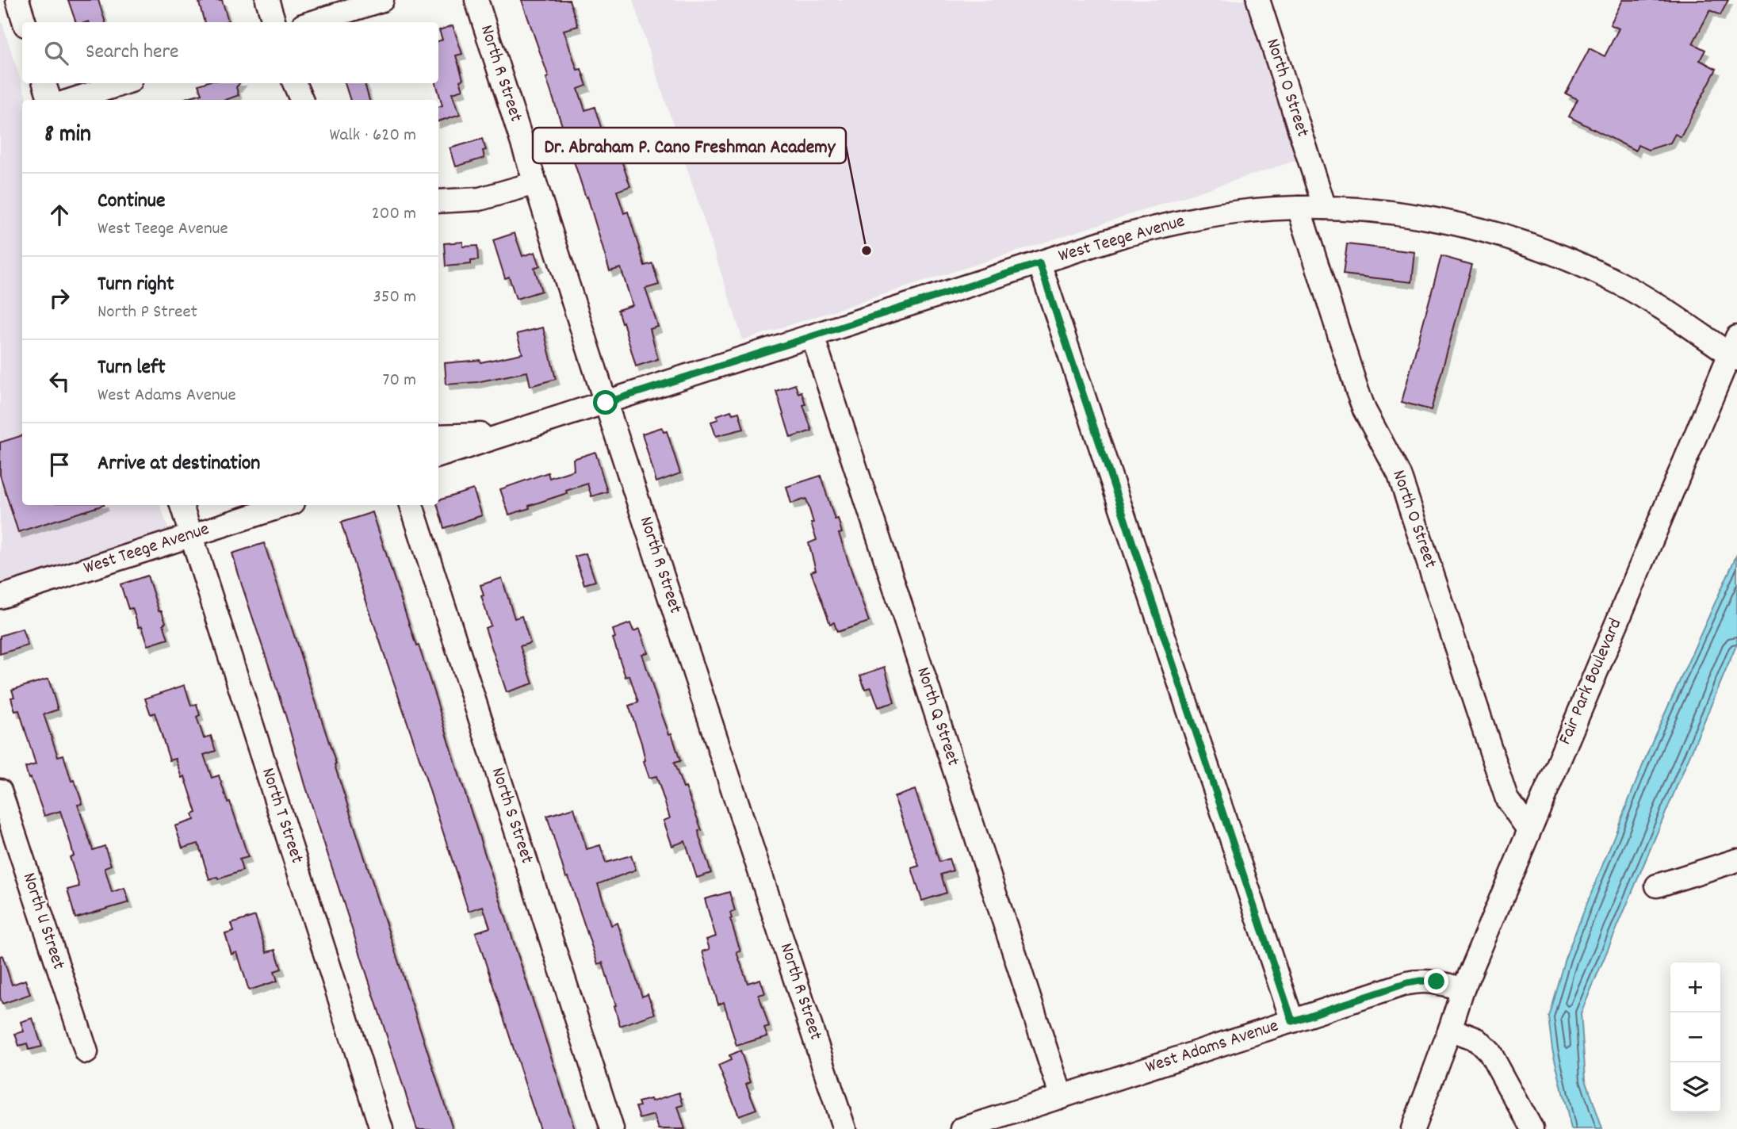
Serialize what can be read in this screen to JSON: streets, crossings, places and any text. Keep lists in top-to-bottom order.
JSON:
{
  "streets": {
    "street": [
      "North R Street",
      "North O Street",
      "West Teege Avenue",
      "Fair Park Boulevard",
      "North Q Street",
      "North T Street",
      "North S Street",
      "North U Street",
      "West Adams Avenue"
    ]
  },
  "crossings": [
    ["North R Street", "West Teege Avenue"],
    ["North O Street", "West Teege Avenue"],
    ["North O Street", "Fair Park Boulevard"],
    ["West Teege Avenue", "Fair Park Boulevard"],
    ["West Teege Avenue", "North Q Street"],
    ["West Teege Avenue", "North T Street"],
    ["Fair Park Boulevard", "West Adams Avenue"],
    ["North Q Street", "West Adams Avenue"]
  ],
  "places": ["Dr. Abraham P. Cano Freshman Academy"],
  "page": {
    "search": "Search here",
    "heading": ["8 min", "Walk · 620 m"],
    "list": [
      ["Continue", "West Teege Avenue", "200 m"],
      ["Turn right", "North P Street", "350 m"],
      ["Turn left", "West Adams Avenue", "70 m"],
      "Arrive at destination"
    ],
    "map_buttons": ["+", "−"]
  }
}
